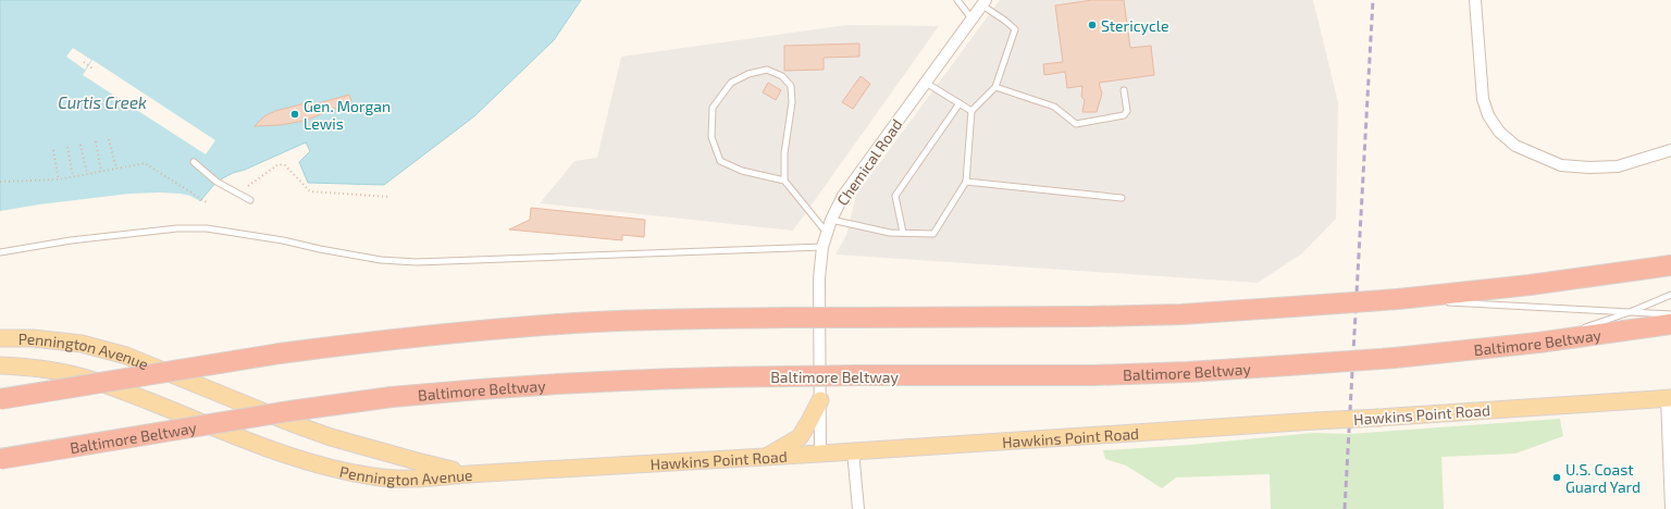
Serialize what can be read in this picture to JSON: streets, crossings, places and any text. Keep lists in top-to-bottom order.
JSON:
{
  "streets": {
    "highway": ["Baltimore Beltway"],
    "main road": ["Pennington Avenue", "Hawkins Point Road"],
    "street": ["Chemical Road"]
  },
  "crossings": [
    ["Chemical Road", "Hawkins Point Road"],
    ["Pennington Avenue", "Hawkins Point Road"]
  ],
  "water": ["Curtis Creek"],
  "places": ["Stericycle", "Gen. Morgan Lewis", "U.S. Coast Guard Yard"]
}
